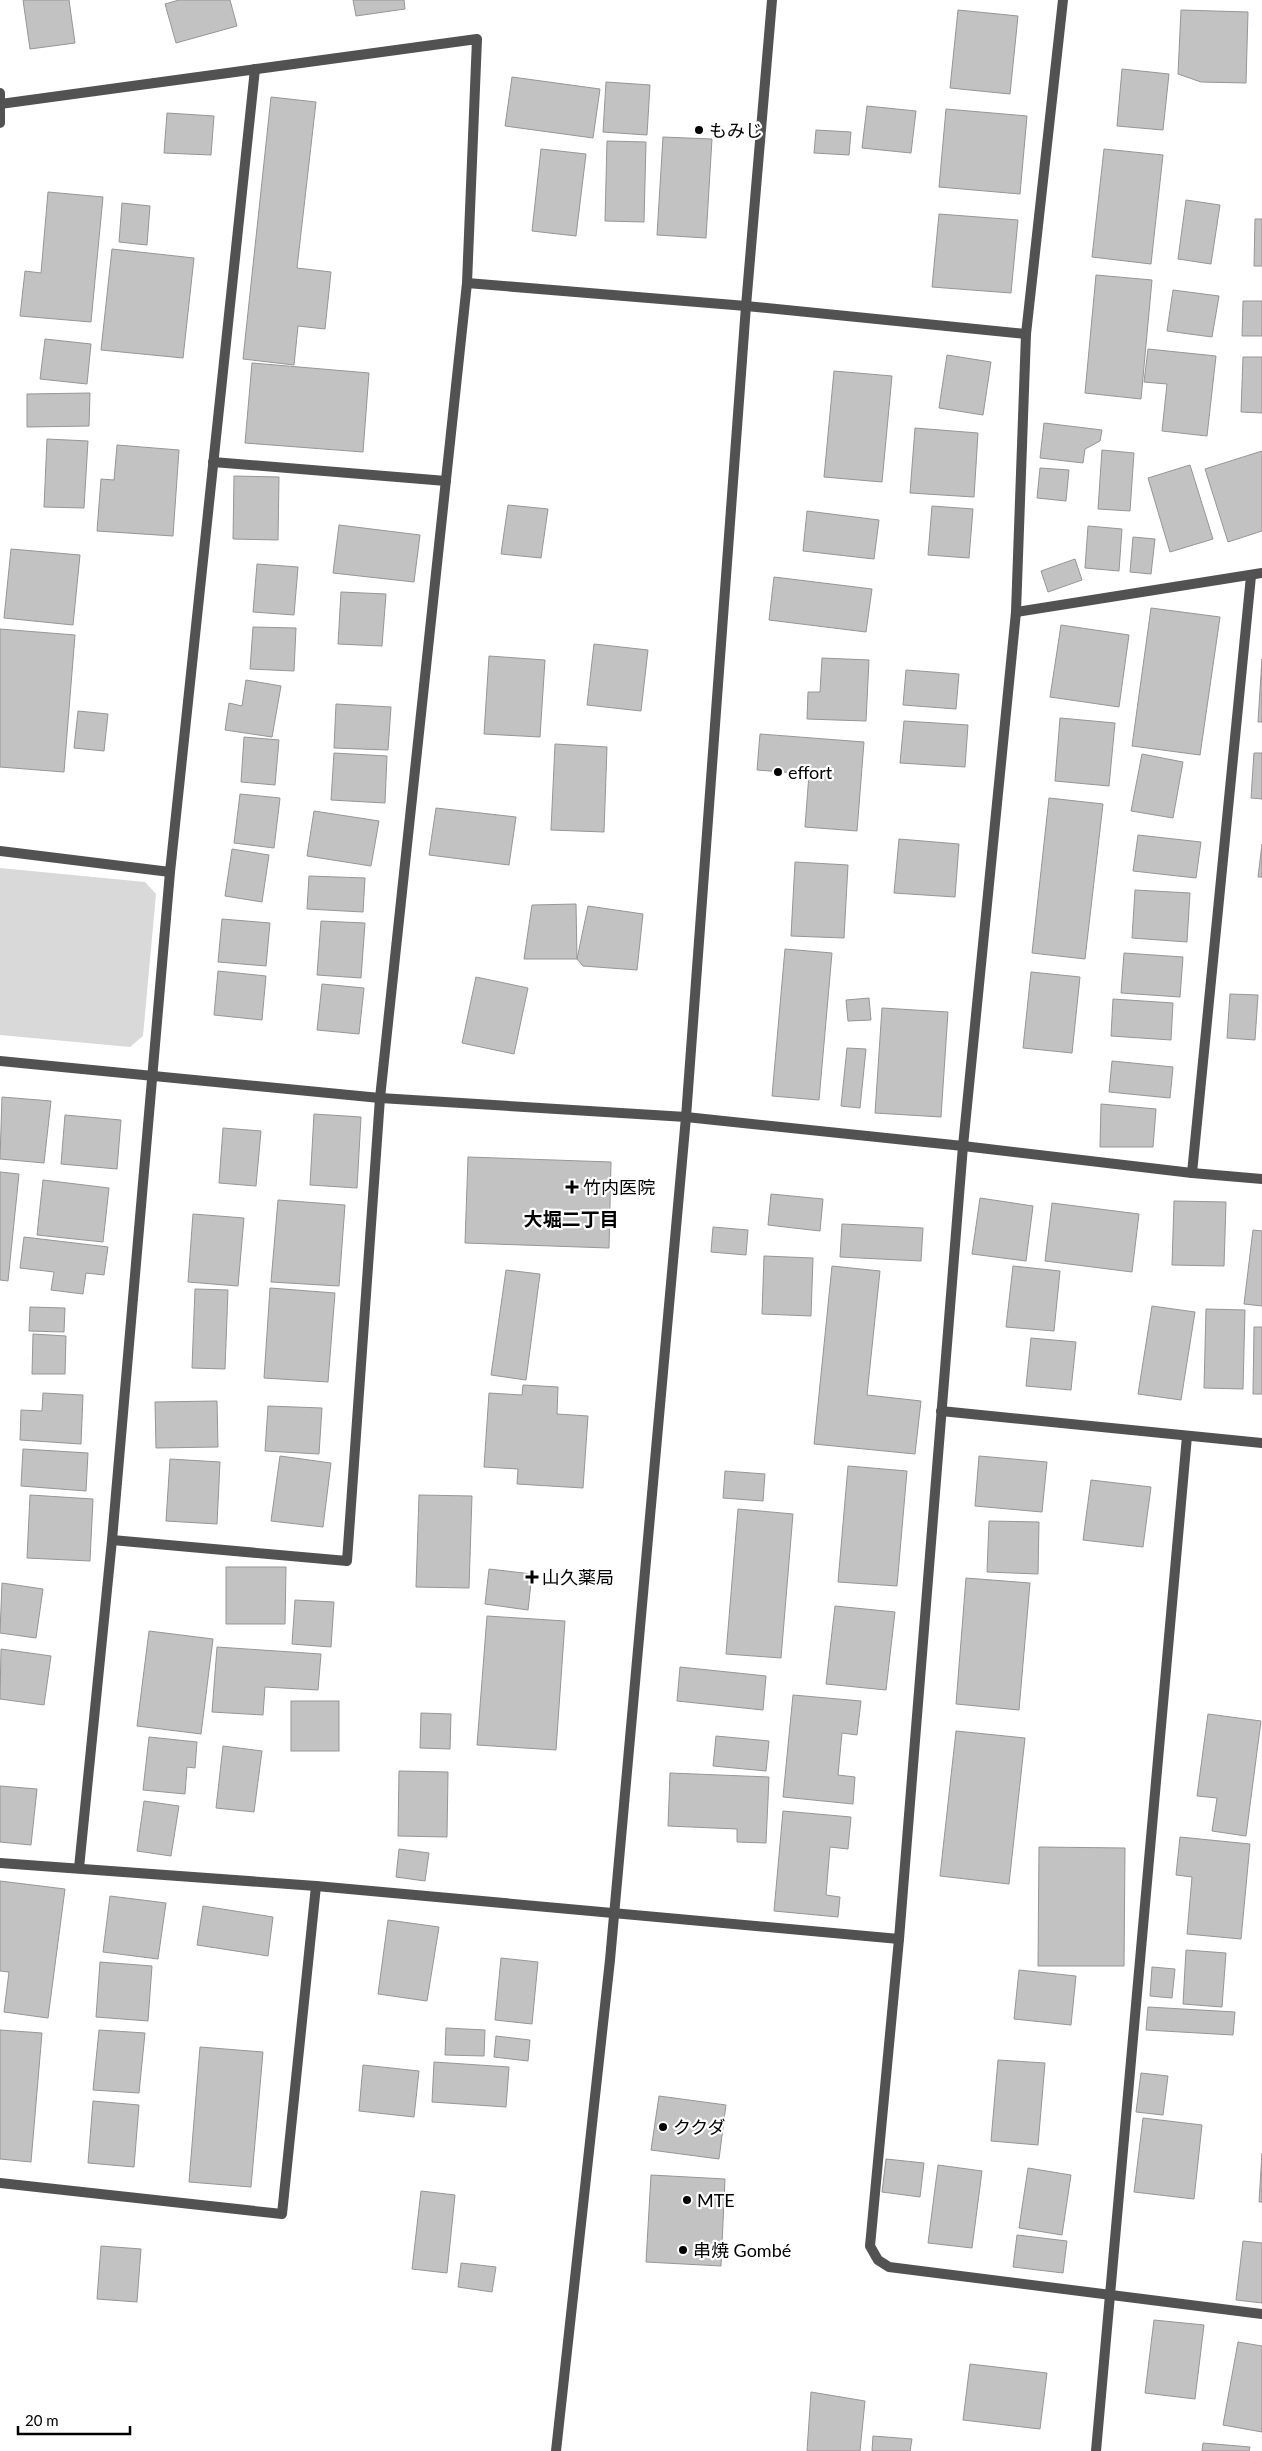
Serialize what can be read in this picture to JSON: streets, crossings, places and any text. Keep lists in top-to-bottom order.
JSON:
{
  "districts": ["大堀二丁目"],
  "places": {
    "other": [
      "もみじ",
      "effort",
      "ククダ",
      "MTE",
      "串焼 Gombé"
    ],
    "health": ["竹内医院", "山久薬局"]
  },
  "scale_bar": "20 m"
}
